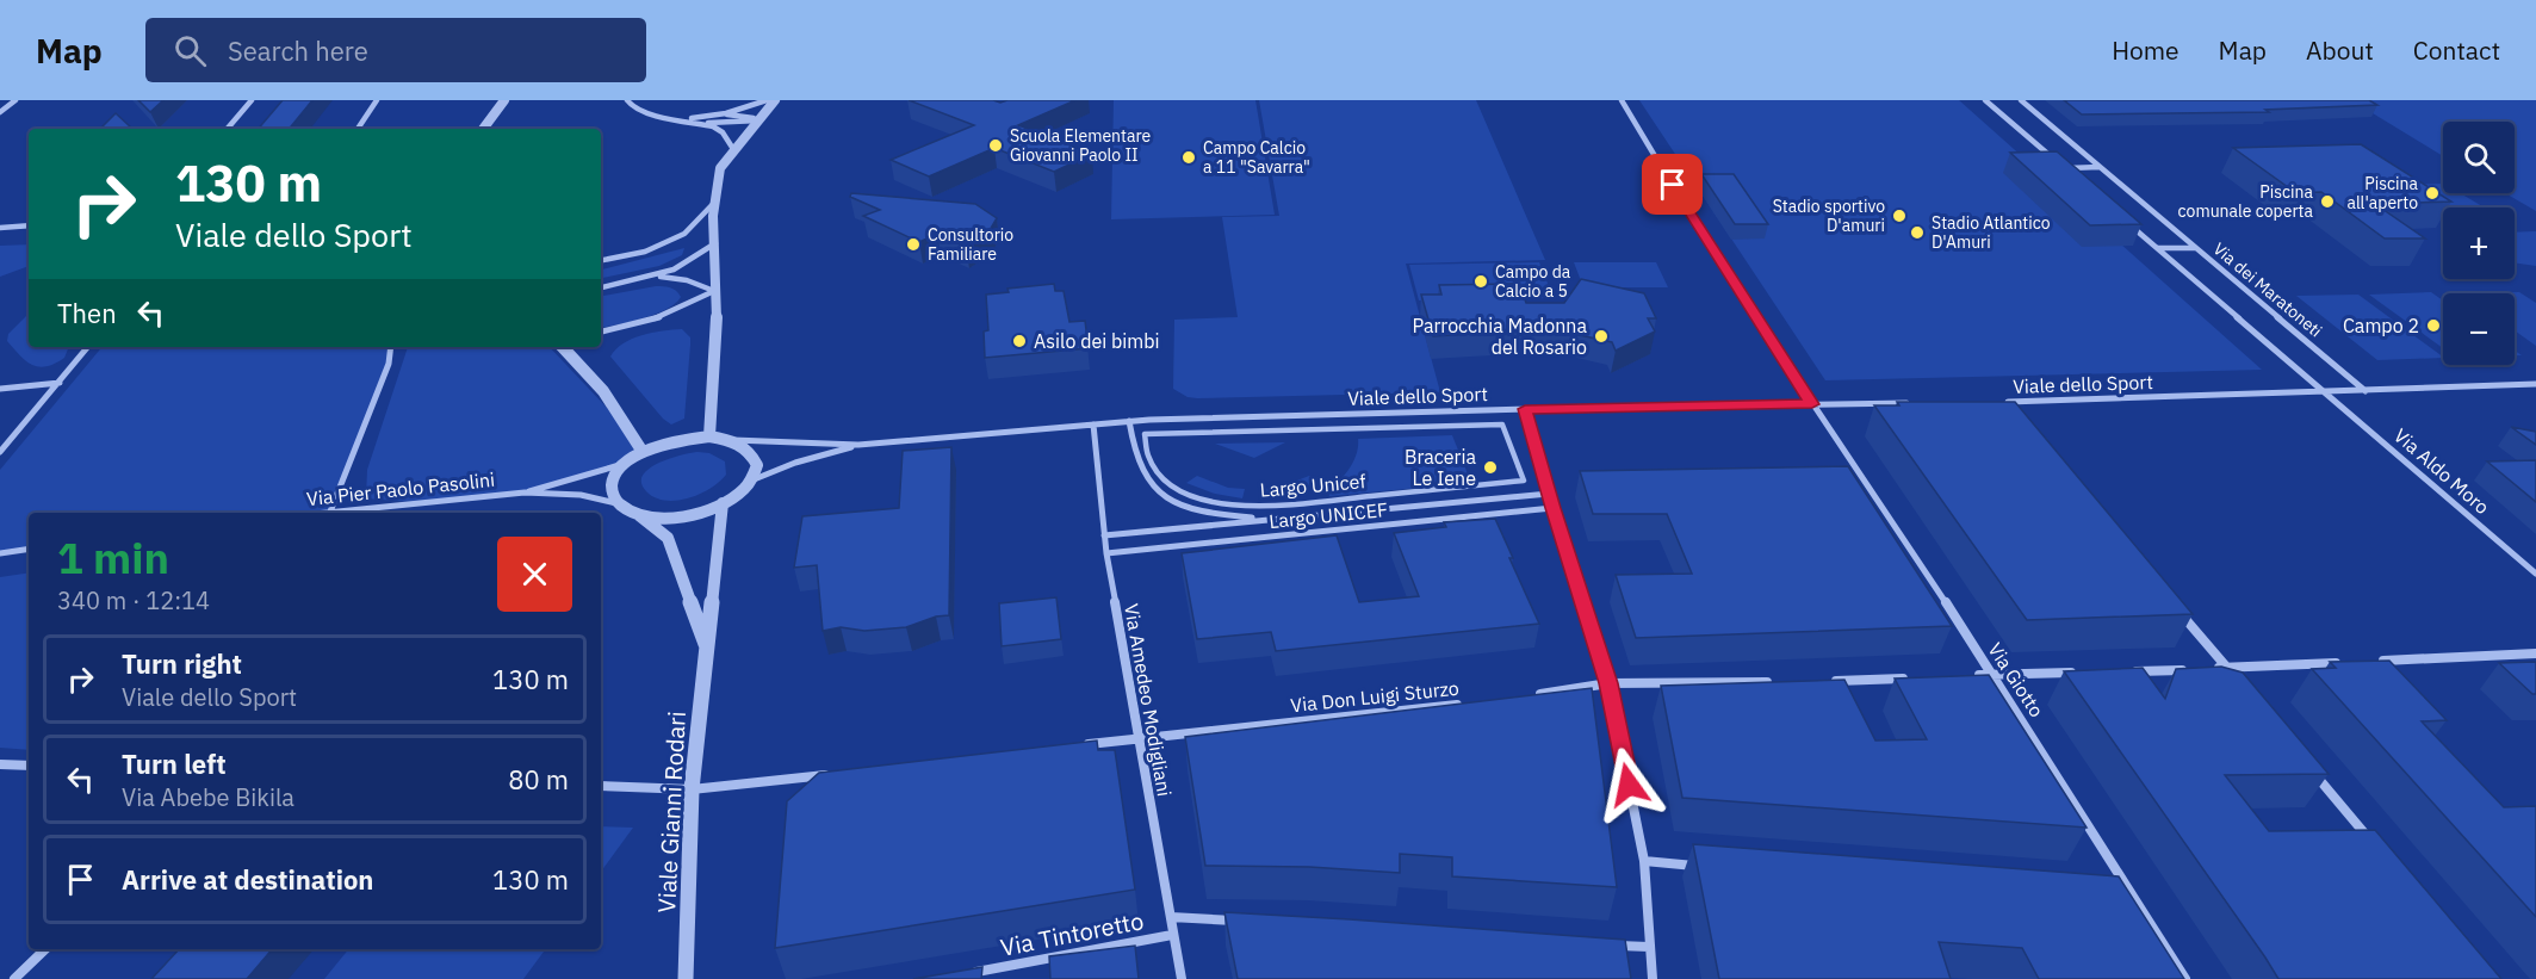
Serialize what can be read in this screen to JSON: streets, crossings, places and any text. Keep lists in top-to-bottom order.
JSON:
{
  "streets": {
    "street": [
      "Via dei Maratoneti",
      "Viale dello Sport",
      "Via Aldo Moro",
      "Largo Unicef",
      "Via Pier Paolo Pasolini",
      "Largo UNICEF",
      "Via Giotto",
      "Via Don Luigi Sturzo",
      "Via Amedeo Modigliani",
      "Viale Gianni Rodari",
      "Via Tintoretto"
    ]
  },
  "crossings": [
    ["Via dei Maratoneti", "Viale dello Sport"],
    ["Viale dello Sport", "Via Aldo Moro"],
    ["Viale dello Sport", "Largo UNICEF"],
    ["Viale dello Sport", "Via Giotto"],
    ["Viale dello Sport", "Via Amedeo Modigliani"],
    ["Via Pier Paolo Pasolini", "Viale Gianni Rodari"],
    ["Largo UNICEF", "Via Amedeo Modigliani"],
    ["Via Don Luigi Sturzo", "Via Amedeo Modigliani"],
    ["Via Amedeo Modigliani", "Via Tintoretto"]
  ],
  "places": [
    "Scuola Elementare Giovanni Paolo II",
    "Campo Calcio a 11 \"Savarra\"",
    "Piscina all'aperto",
    "Piscina comunale coperta",
    "Stadio sportivo D'amuri",
    "Stadio Atlantico D'Amuri",
    "Consultorio Familiare",
    "Campo da Calcio a 5",
    "Campo 2",
    "Parrocchia Madonna del Rosario",
    "Asilo dei bimbi",
    "Braceria Le Iene"
  ],
  "page": {
    "header": "Map",
    "search": "Search here",
    "nav": [
      "Home",
      "Map",
      "About",
      "Contact"
    ],
    "map_buttons": ["+", "−"],
    "turn": ["130 m", "Viale dello Sport"],
    "then": "Then",
    "heading": ["1 min", "340 m · 12:14"],
    "list": [
      {
        "name": "Turn right",
        "note": "Viale dello Sport",
        "value": "130 m"
      },
      {
        "name": "Turn left",
        "note": "Via Abebe Bikila",
        "value": "80 m"
      },
      {
        "name": "Arrive at destination",
        "value": "130 m"
      }
    ]
  }
}
